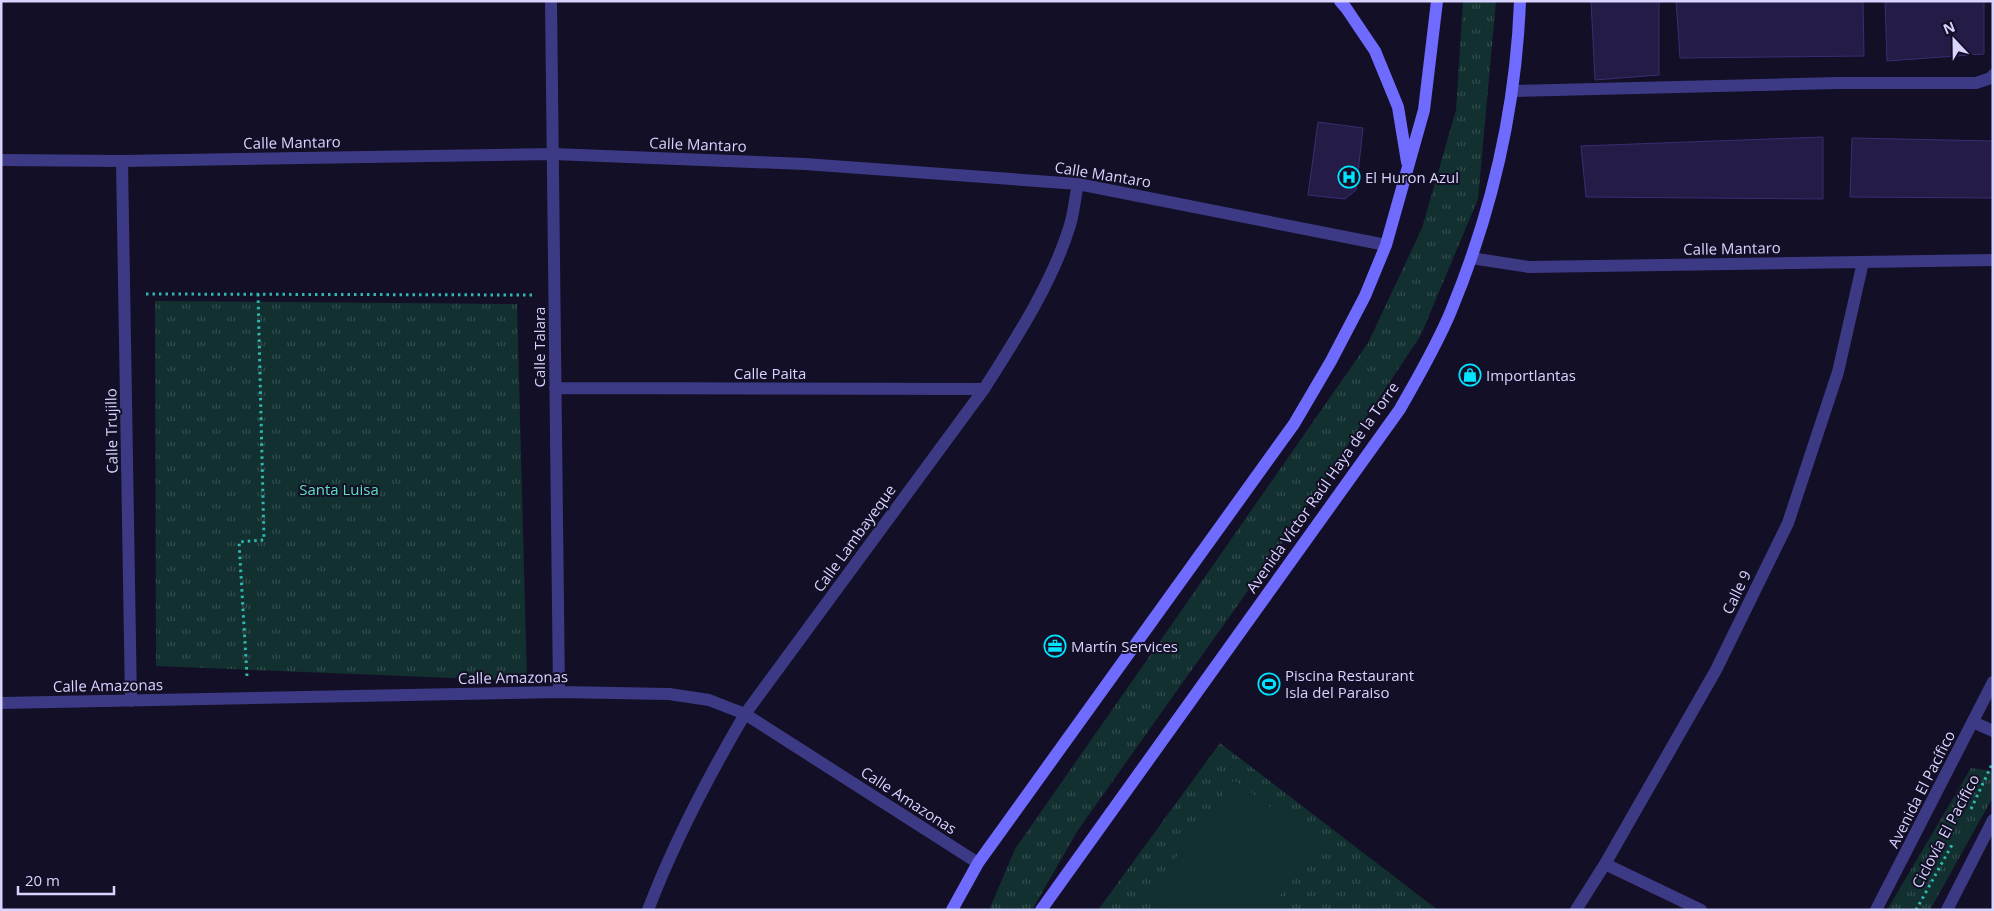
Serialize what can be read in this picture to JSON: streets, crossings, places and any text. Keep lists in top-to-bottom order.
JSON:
{
  "streets": {
    "main road": ["Avenida Víctor Raúl Haya de la Torre"],
    "street": [
      "Calle Mantaro",
      "Calle Talara",
      "Calle Paita",
      "Calle Trujillo",
      "Calle Lambayeque",
      "Calle 9",
      "Calle Amazonas",
      "Avenida El Pacífico"
    ],
    "path": ["Ciclovía El Pacífico"]
  },
  "crossings": [
    ["Calle Mantaro", "Calle Talara"],
    ["Calle Mantaro", "Calle Trujillo"],
    ["Calle Mantaro", "Avenida Víctor Raúl Haya de la Torre"],
    ["Calle Mantaro", "Calle Lambayeque"],
    ["Calle Mantaro", "Calle 9"],
    ["Calle Talara", "Calle Paita"],
    ["Calle Talara", "Calle Amazonas"],
    ["Calle Paita", "Calle Lambayeque"],
    ["Calle Trujillo", "Calle Amazonas"],
    ["Calle Lambayeque", "Calle Amazonas"]
  ],
  "parks": ["Santa Luisa"],
  "places": {
    "hospital": ["El Huron Azul"],
    "shop": ["Importlantas"],
    "office": ["Martín Services"],
    "sports": ["Piscina Restaurant Isla del Paraiso"]
  },
  "scale_bar": "20 m",
  "north": "top"
}
